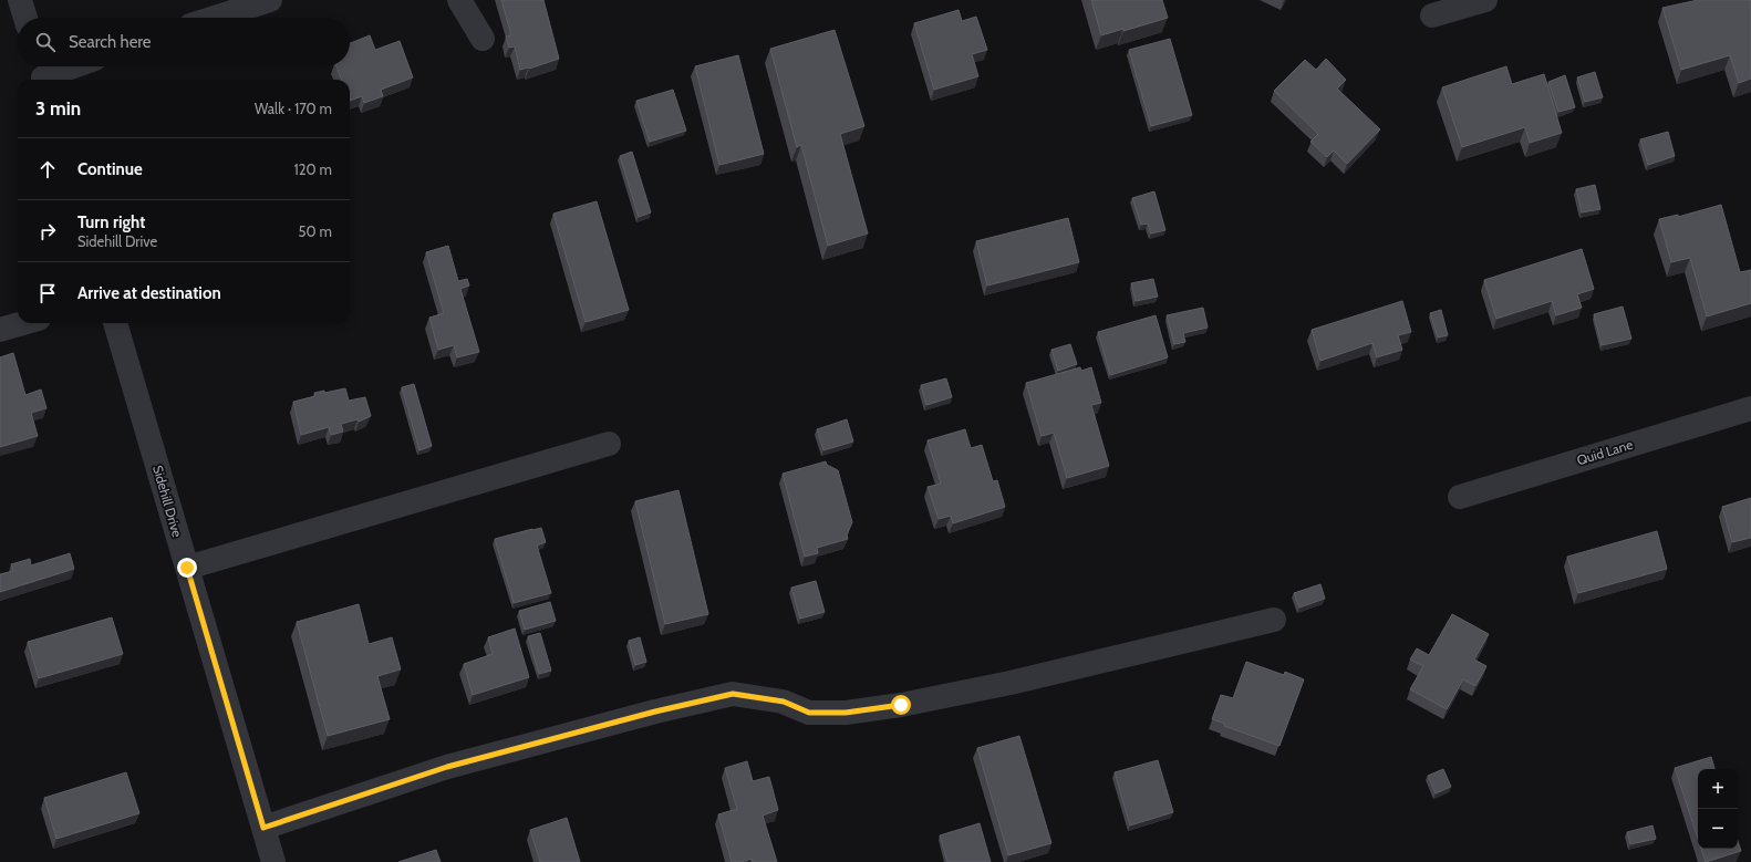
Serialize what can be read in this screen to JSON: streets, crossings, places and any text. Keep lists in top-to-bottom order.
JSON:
{
  "streets": {
    "street": ["Quid Lane", "Sidehill Drive"]
  },
  "page": {
    "search": "Search here",
    "heading": ["3 min", "Walk · 170 m"],
    "list": [
      ["Continue", "120 m"],
      ["Turn right", "Sidehill Drive", "50 m"],
      "Arrive at destination"
    ],
    "map_buttons": ["+", "−"]
  }
}
